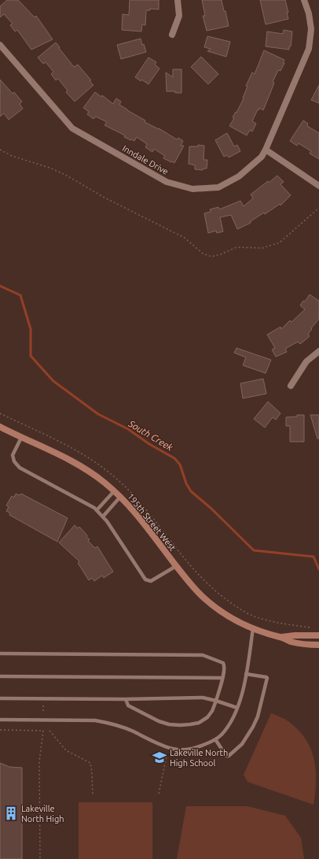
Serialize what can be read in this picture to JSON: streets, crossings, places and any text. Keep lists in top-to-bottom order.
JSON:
{
  "streets": {
    "street": ["Inndale Drive", "195th Street West"]
  },
  "water": ["South Creek"],
  "places": {
    "school or university": ["Lakeville North High School"],
    "building": ["Lakeville North High"]
  }
}
